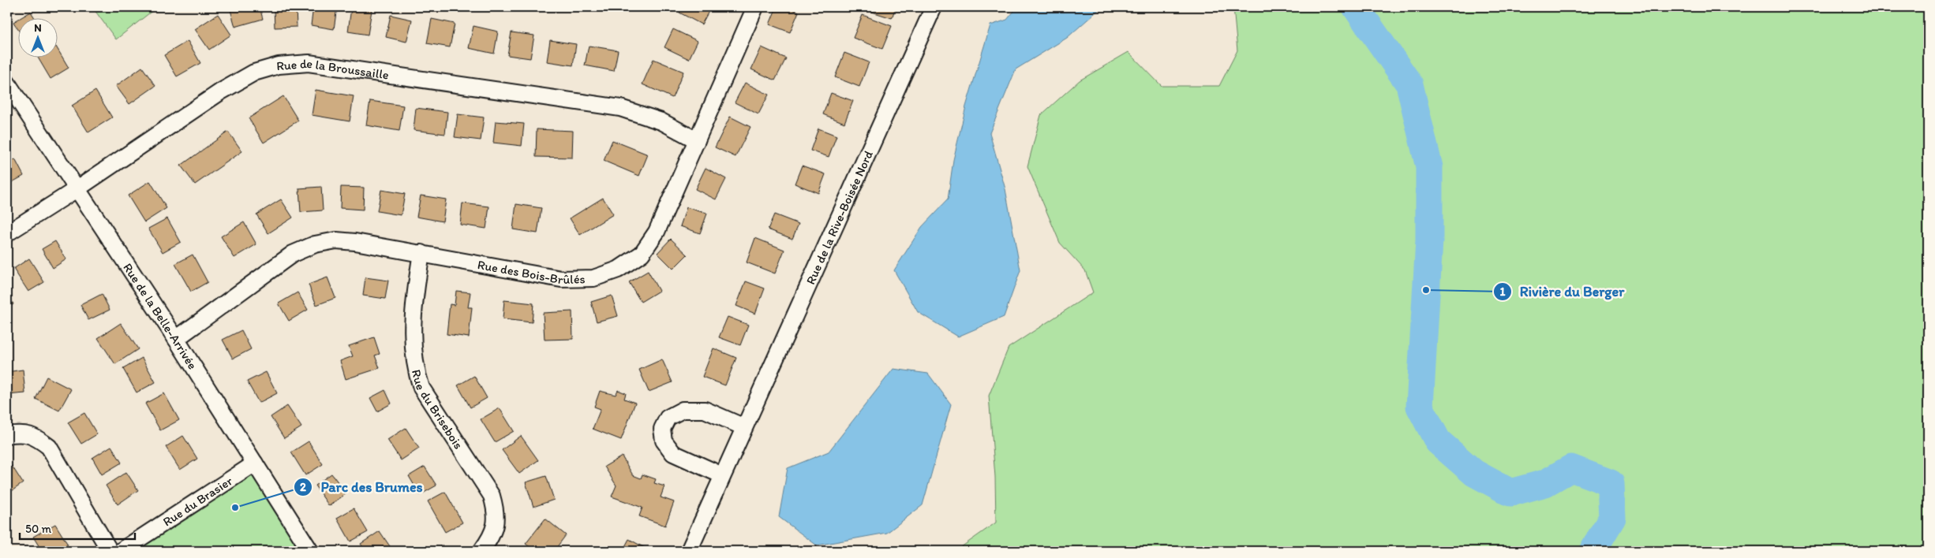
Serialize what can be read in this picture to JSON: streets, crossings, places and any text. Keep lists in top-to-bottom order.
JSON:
{
  "streets": {
    "street": [
      "Rue de la Broussaille",
      "Rue de la Rive-Boisée Nord",
      "Rue des Bois-Brûlés",
      "Rue de la Belle-Arrivée",
      "Rue du Brisebois",
      "Rue du Brasier"
    ]
  },
  "crossings": [
    ["Rue de la Broussaille", "Rue des Bois-Brûlés"],
    ["Rue de la Broussaille", "Rue de la Belle-Arrivée"],
    ["Rue des Bois-Brûlés", "Rue de la Belle-Arrivée"],
    ["Rue des Bois-Brûlés", "Rue du Brisebois"],
    ["Rue de la Belle-Arrivée", "Rue du Brasier"]
  ],
  "places": ["Rivière du Berger", "Parc des Brumes"],
  "scale_bar": "50 m",
  "north": "top"
}
